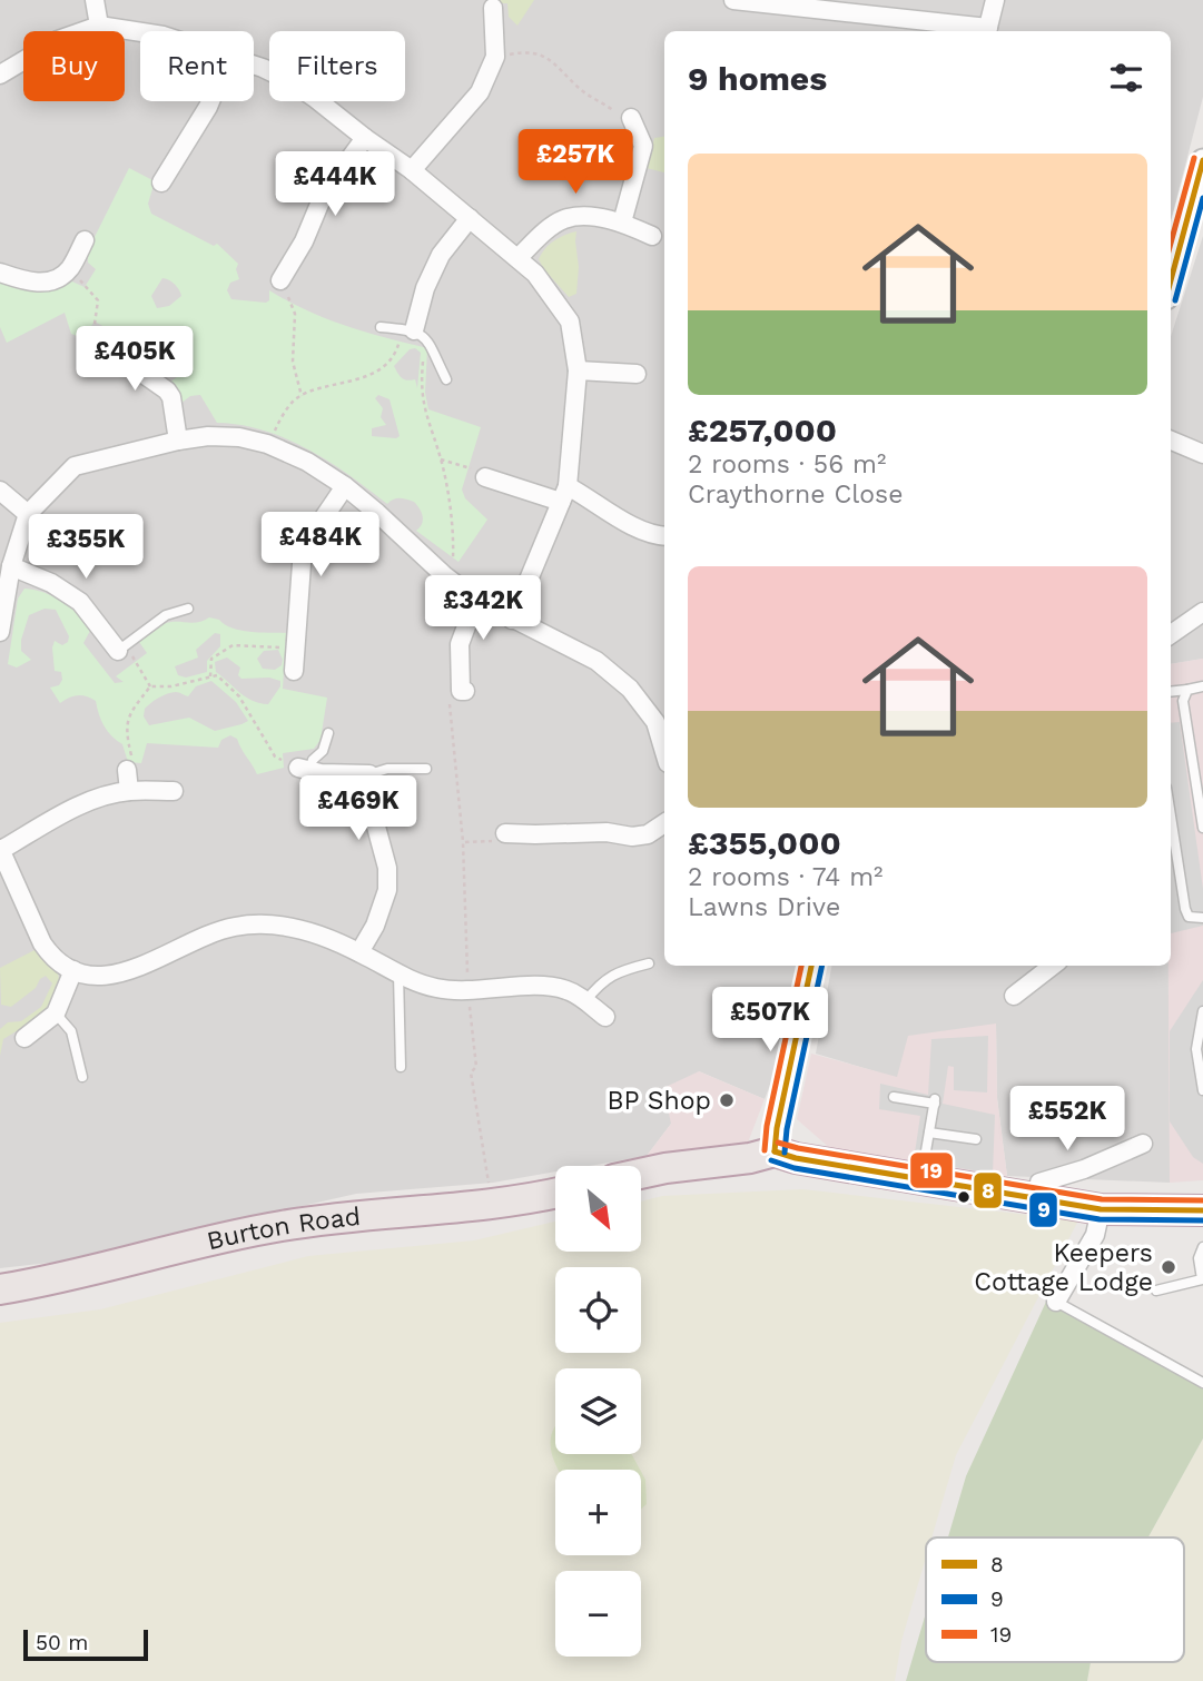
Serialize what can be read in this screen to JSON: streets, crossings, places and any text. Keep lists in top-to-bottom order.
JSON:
{
  "streets": {
    "highway": ["Burton Road"]
  },
  "places": ["BP Shop", "Keepers Cottage Lodge"],
  "lines": ["transit line 19", "transit line 8", "transit line 9"],
  "legend": ["8", "9", "19"],
  "scale_bar": "50 m",
  "north": "bottom right",
  "page": {
    "chip": ["Buy", "Rent", "Filters"],
    "heading": "9 homes",
    "list": [
      {
        "name": "£257,000",
        "note": "2 rooms · 56 m² · Craythorne Close"
      },
      {
        "name": "£355,000",
        "note": "2 rooms · 74 m² · Lawns Drive"
      }
    ],
    "price": [
      "£257K",
      "£444K",
      "£405K",
      "£484K",
      "£355K",
      "£342K",
      "£469K",
      "£507K",
      "£552K"
    ],
    "map_buttons": ["+", "−"],
    "scale": "50 m"
  }
}
